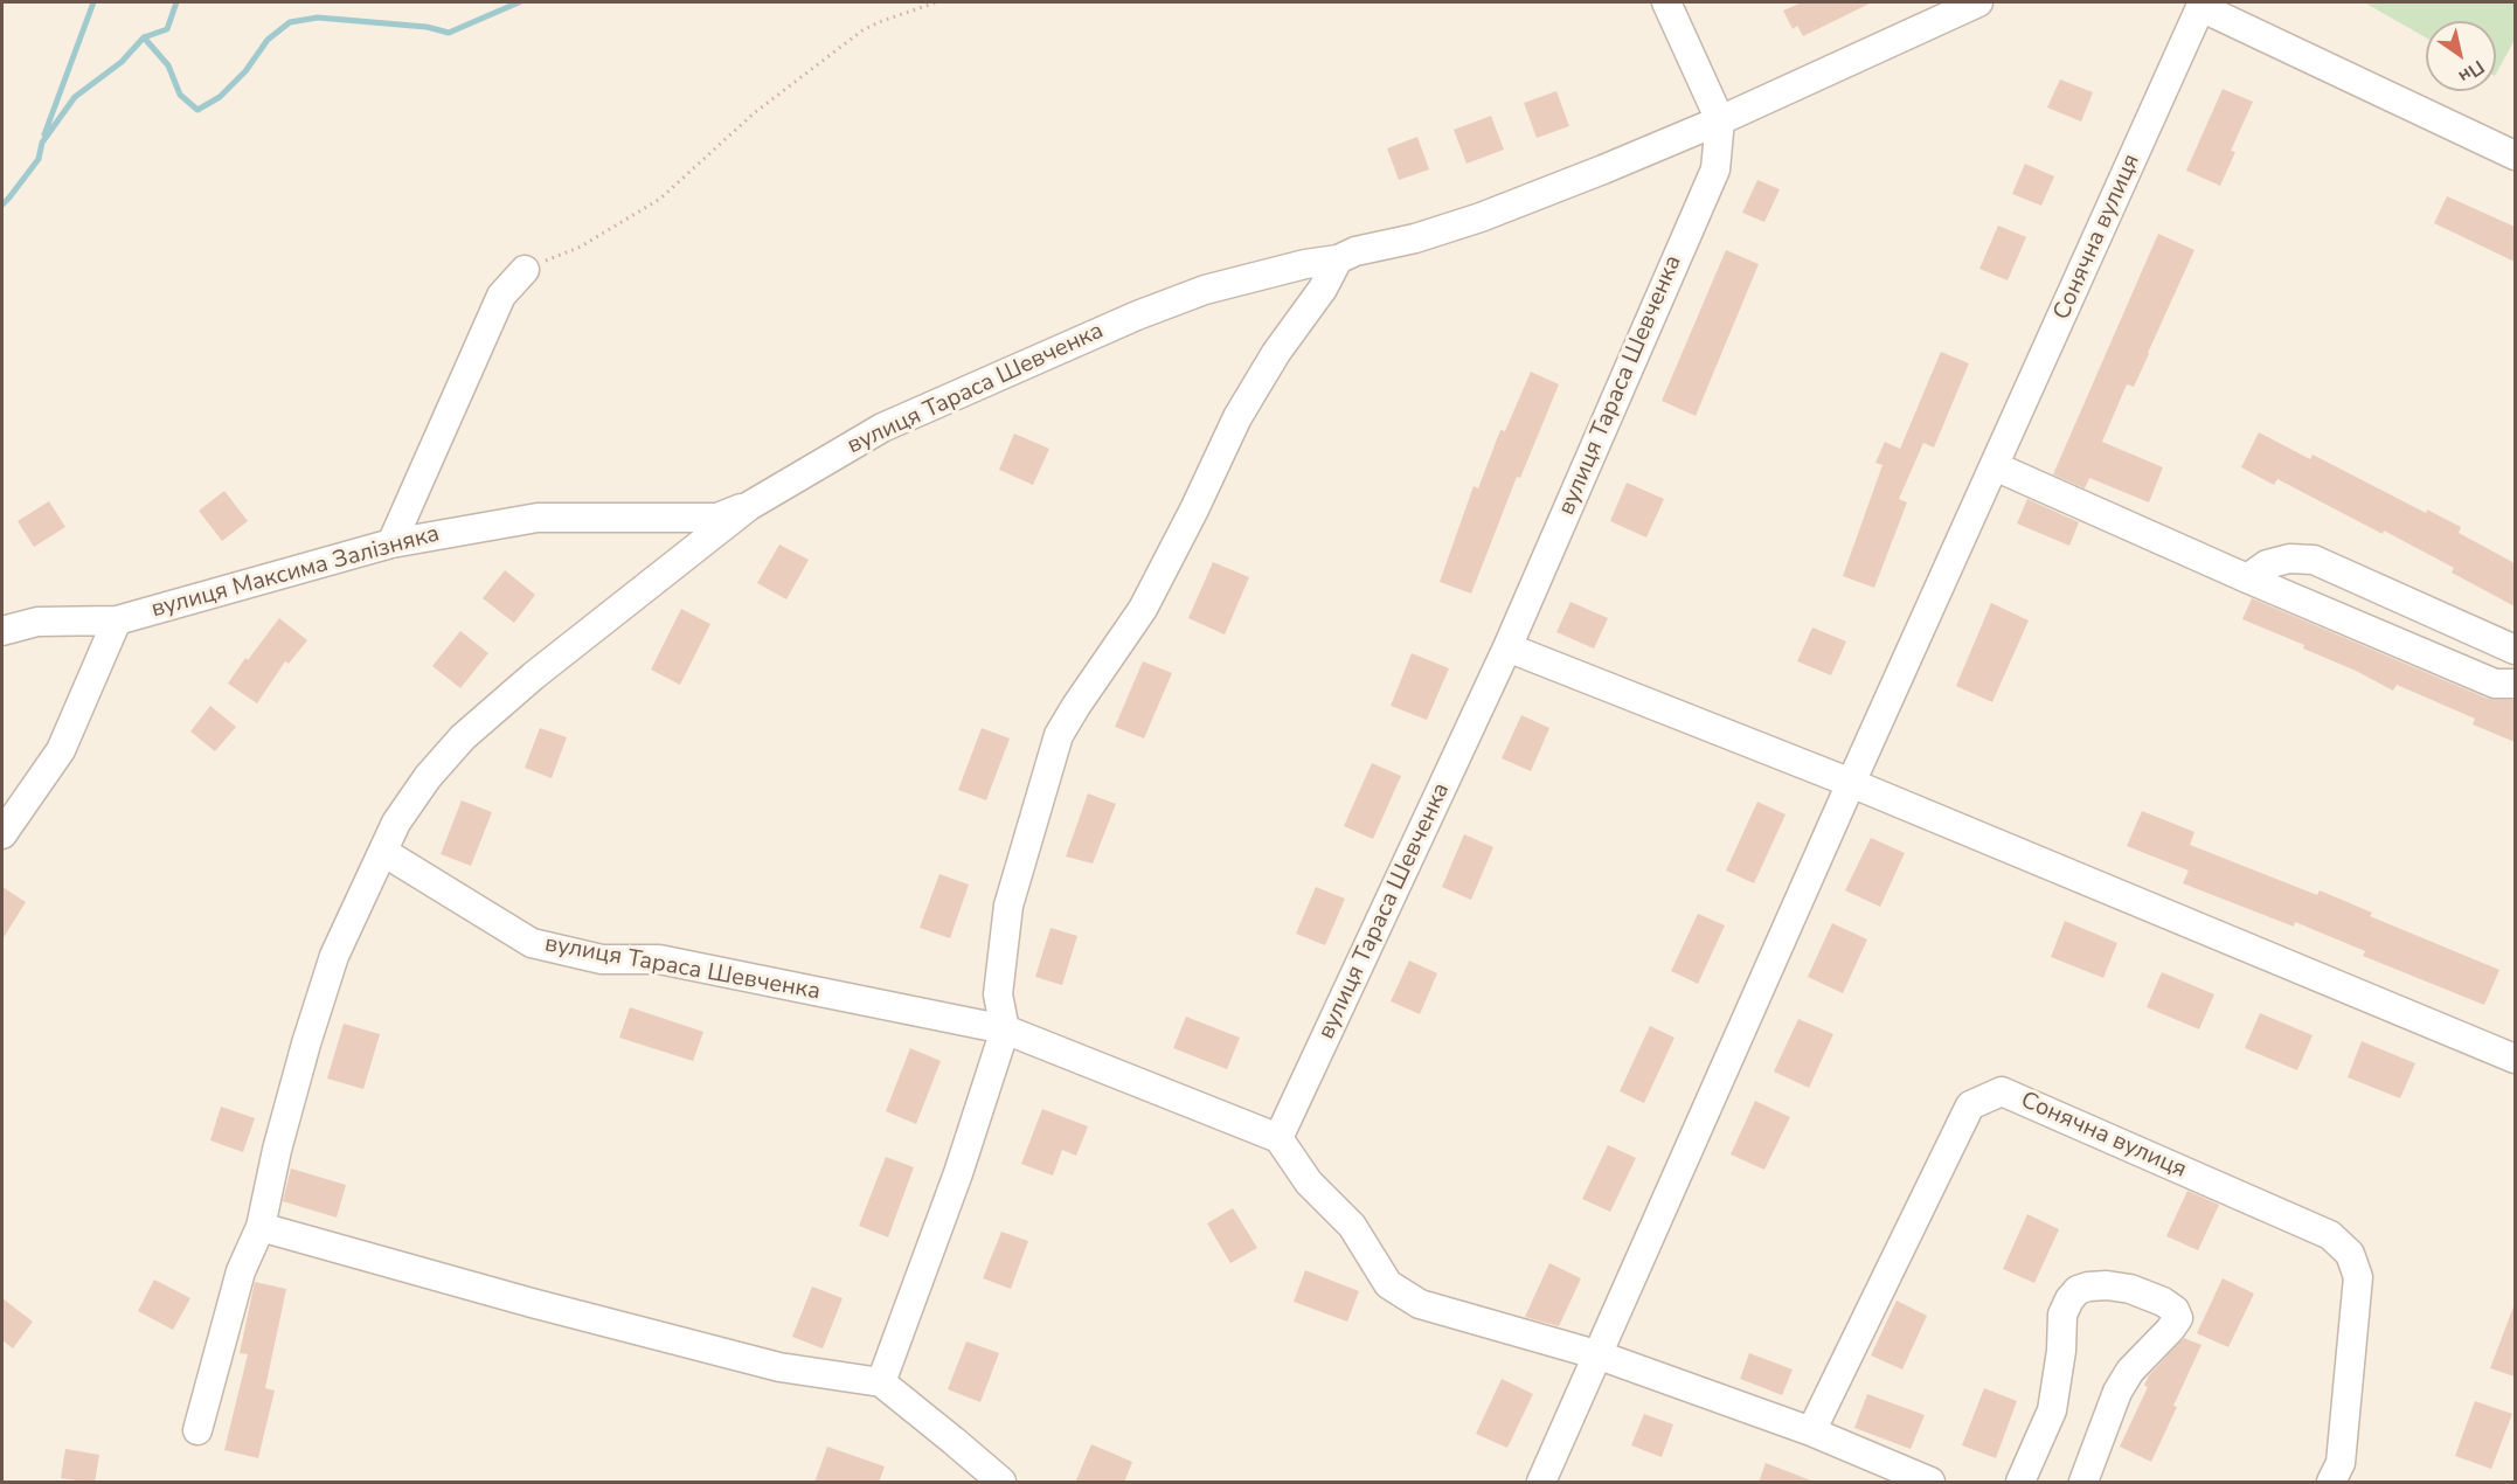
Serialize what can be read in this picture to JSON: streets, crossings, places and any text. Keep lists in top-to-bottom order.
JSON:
{
  "streets": {
    "street": ["Сонячна вулиця", "вулиця Тараса Шевченка", "вулиця Максима Залізняка"]
  },
  "crossings": [
    ["вулиця Тараса Шевченка", "вулиця Максима Залізняка"]
  ],
  "north": "bottom right"
}
